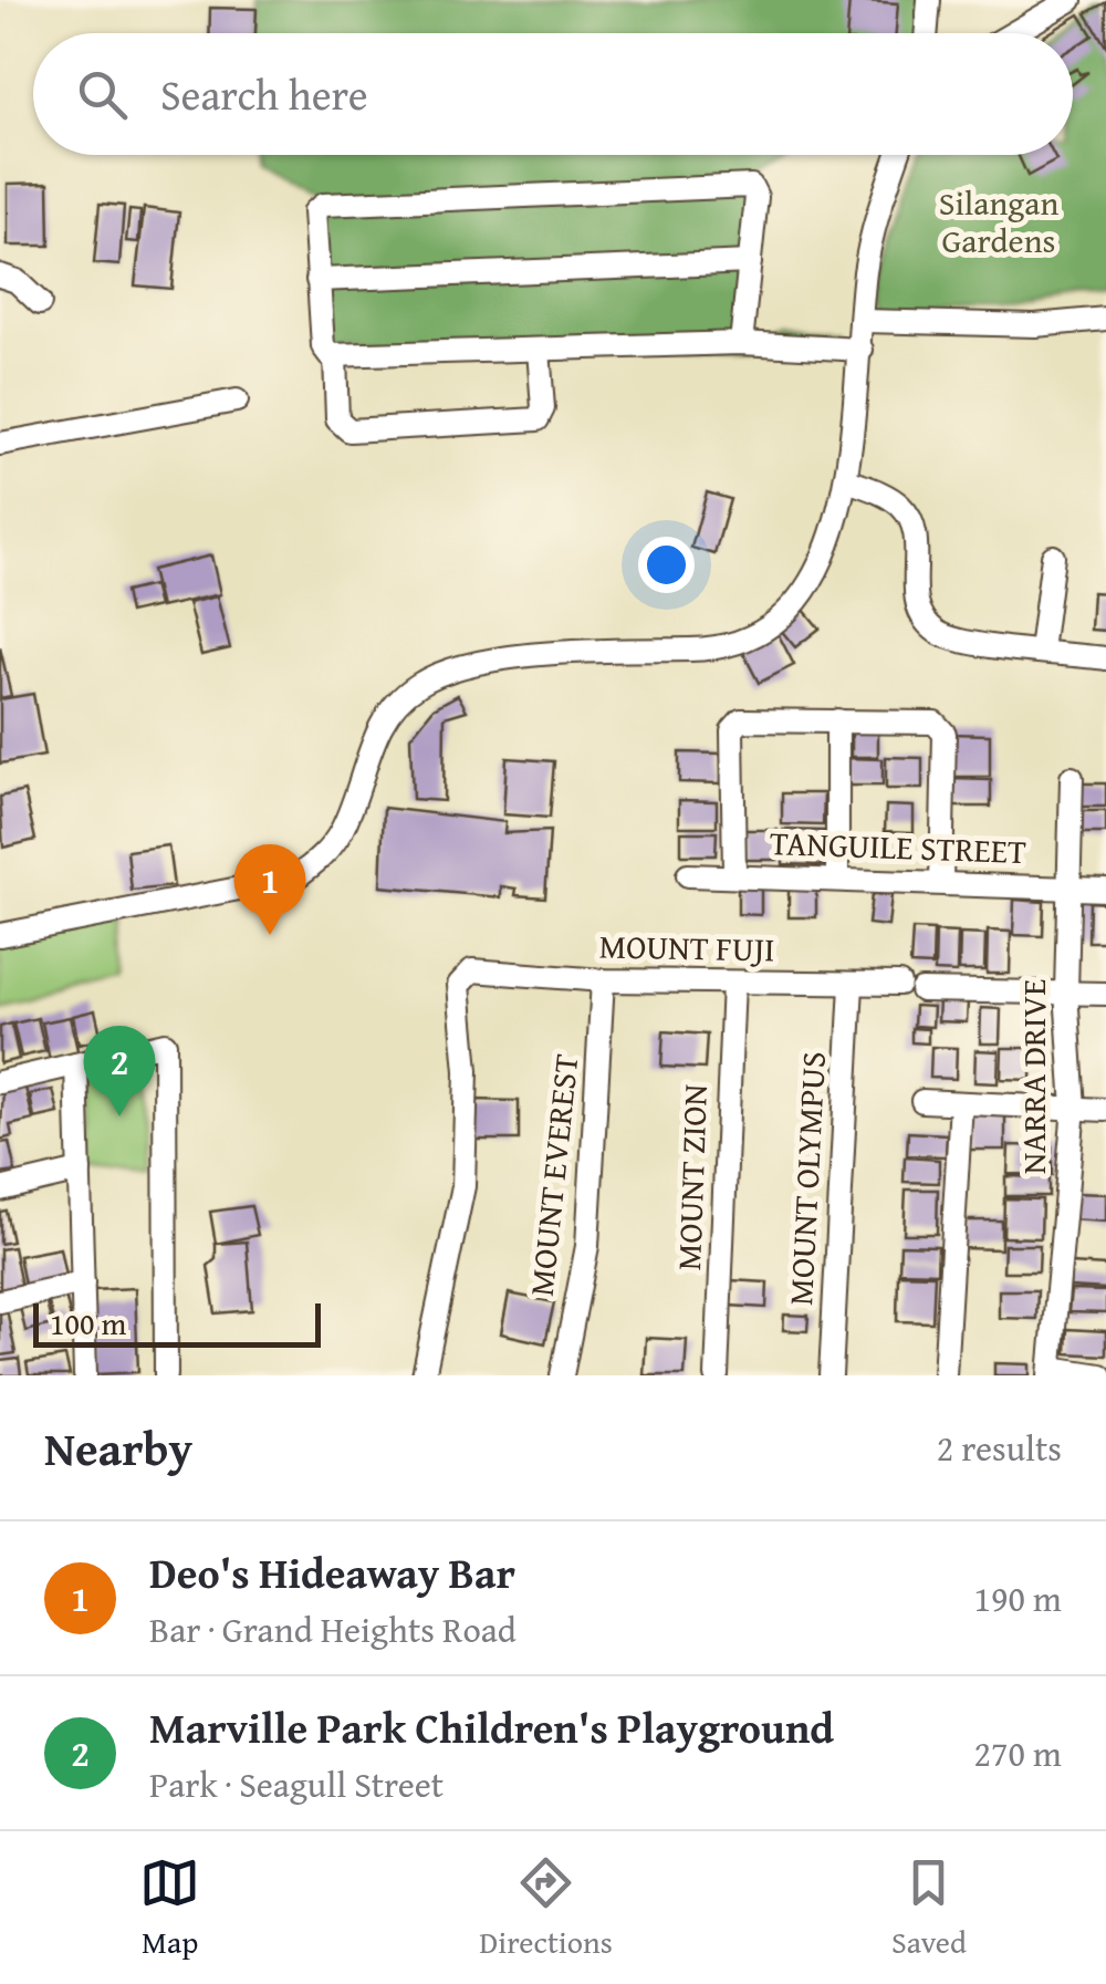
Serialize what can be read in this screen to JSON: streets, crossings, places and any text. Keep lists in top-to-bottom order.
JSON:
{
  "streets": {
    "street": [
      "TANGUILE STREET",
      "MOUNT FUJI",
      "NARRA DRIVE",
      "MOUNT EVEREST",
      "MOUNT ZION",
      "MOUNT OLYMPUS"
    ]
  },
  "crossings": [
    ["TANGUILE STREET", "NARRA DRIVE"],
    ["MOUNT FUJI", "NARRA DRIVE"],
    ["MOUNT FUJI", "MOUNT EVEREST"],
    ["MOUNT FUJI", "MOUNT ZION"],
    ["MOUNT FUJI", "MOUNT OLYMPUS"]
  ],
  "parks": ["Silangan Gardens"],
  "scale_bar": "100 m",
  "page": {
    "search": "Search here",
    "pins": ["1", "2"],
    "scale": "100 m",
    "heading": ["Nearby", "2 results"],
    "list": [
      {
        "mark": "1",
        "name": "Deo's Hideaway Bar",
        "note": "Bar · Grand Heights Road",
        "value": "190 m"
      },
      {
        "mark": "2",
        "name": "Marville Park Children's Playground",
        "note": "Park · Seagull Street",
        "value": "270 m"
      }
    ],
    "nav": ["Map", "Directions", "Saved"]
  }
}
